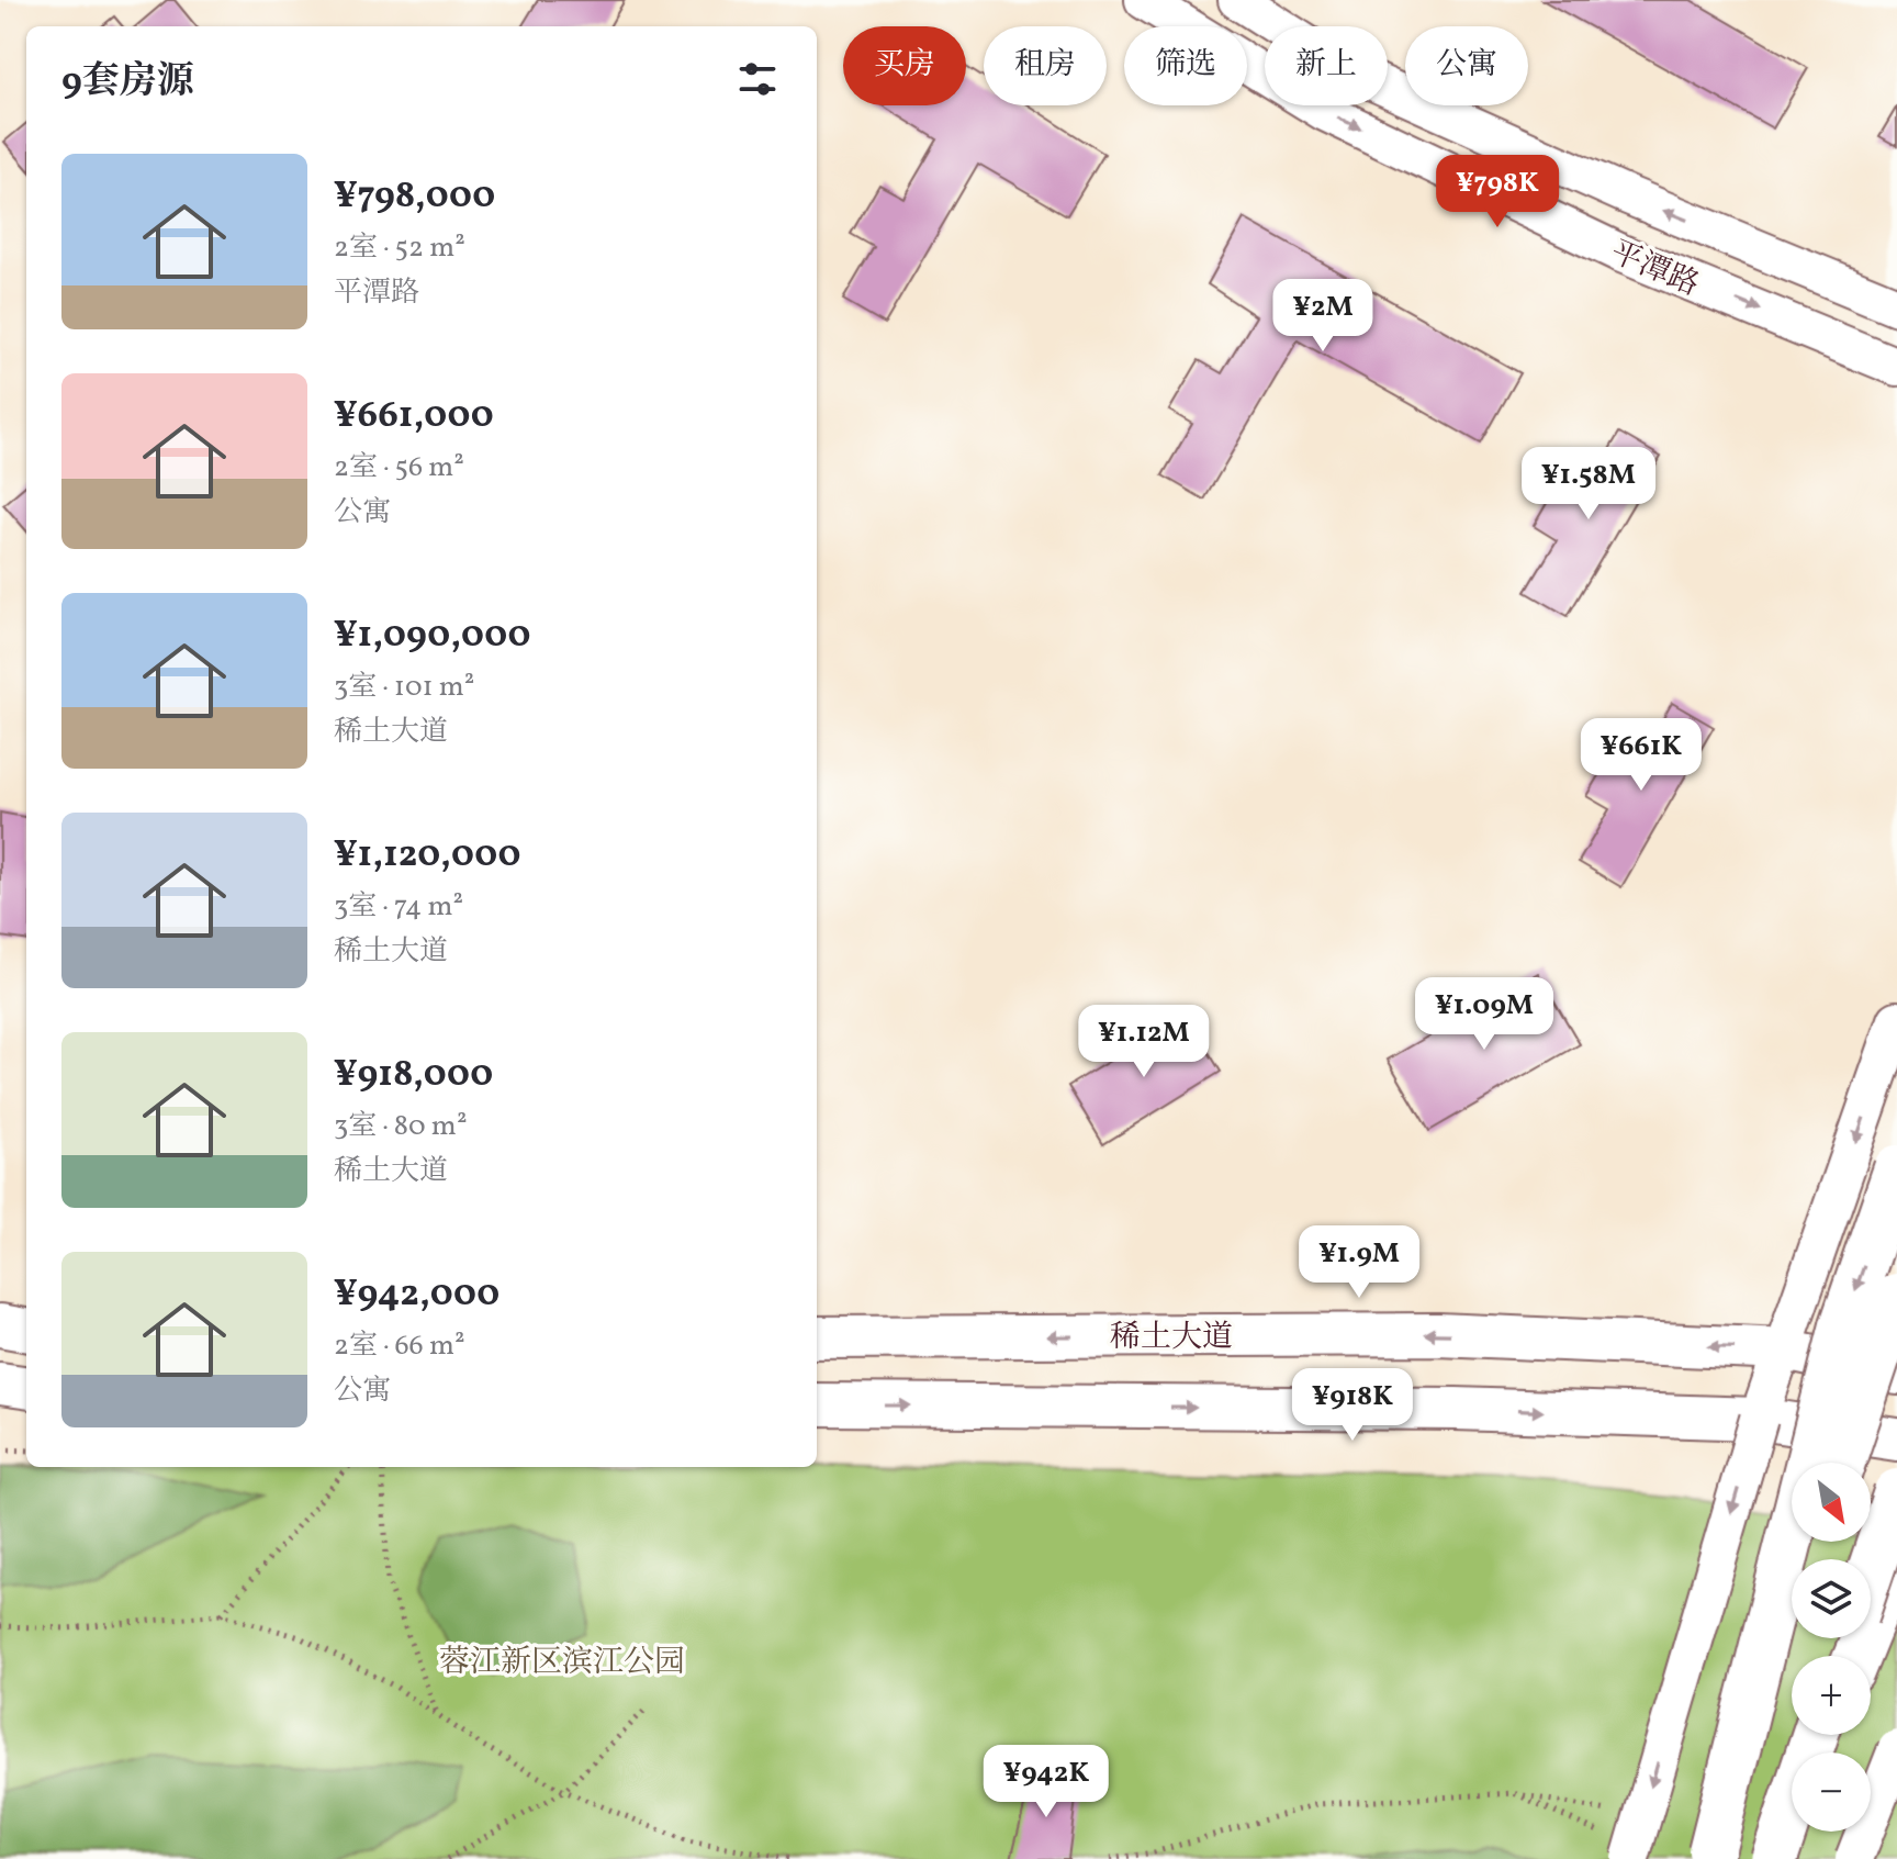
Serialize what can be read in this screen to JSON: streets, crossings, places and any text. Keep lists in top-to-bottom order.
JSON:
{
  "streets": {
    "main road": ["稀土大道"],
    "street": ["平潭路"]
  },
  "parks": ["蓉江新区滨江公园"],
  "north": "bottom right",
  "page": {
    "chip": [
      "买房",
      "租房",
      "筛选",
      "新上",
      "公寓"
    ],
    "heading": "9套房源",
    "list": [
      {
        "name": "¥798,000",
        "note": "2室 · 52 m² · 平潭路"
      },
      {
        "name": "¥661,000",
        "note": "2室 · 56 m² · 公寓"
      },
      {
        "name": "¥1,090,000",
        "note": "3室 · 101 m² · 稀土大道"
      },
      {
        "name": "¥1,120,000",
        "note": "3室 · 74 m² · 稀土大道"
      },
      {
        "name": "¥918,000",
        "note": "3室 · 80 m² · 稀土大道"
      },
      {
        "name": "¥942,000",
        "note": "2室 · 66 m² · 公寓"
      }
    ],
    "price": [
      "¥798K",
      "¥2M",
      "¥1.58M",
      "¥661K",
      "¥1.09M",
      "¥1.12M",
      "¥1.9M",
      "¥918K",
      "¥942K"
    ],
    "map_buttons": ["+", "−"]
  }
}
